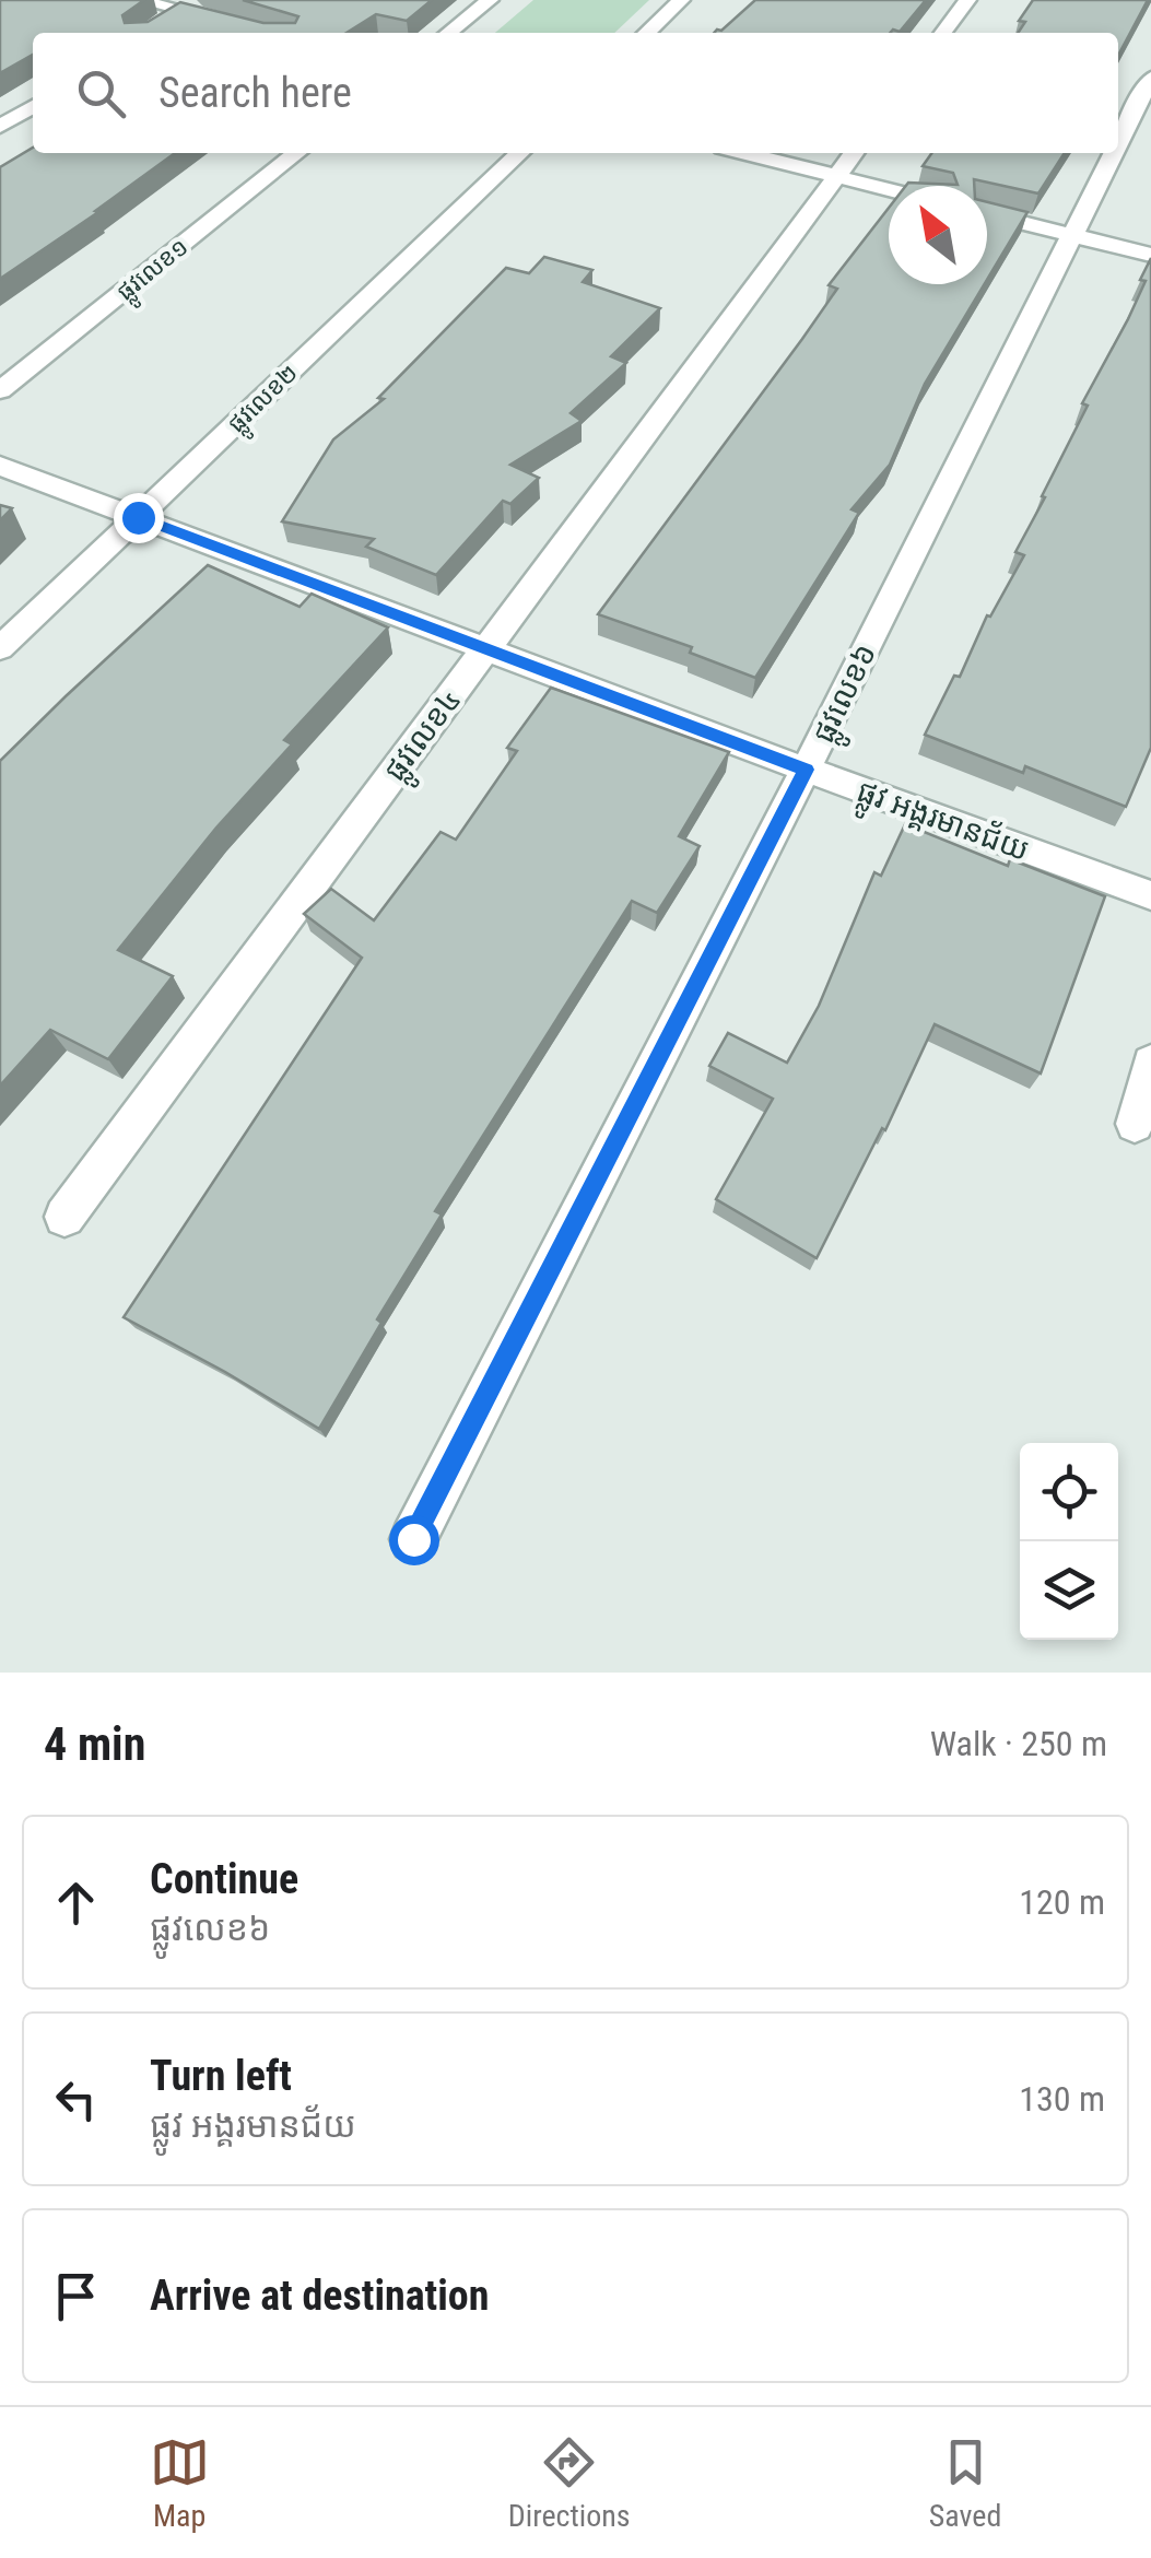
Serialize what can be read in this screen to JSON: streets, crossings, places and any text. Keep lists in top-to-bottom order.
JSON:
{
  "streets": {
    "street": [
      "ផ្លូវលេខ១",
      "ផ្លូវលេខ២",
      "ផ្លូវលេខ៦",
      "ផ្លូវលេខ៤",
      "ផ្លូវ អង្គរមានជ័យ"
    ]
  },
  "crossings": [
    ["ផ្លូវលេខ២", "ផ្លូវ អង្គរមានជ័យ"],
    ["ផ្លូវលេខ៦", "ផ្លូវ អង្គរមានជ័យ"],
    ["ផ្លូវលេខ៤", "ផ្លូវ អង្គរមានជ័យ"]
  ],
  "north": "top left",
  "page": {
    "search": "Search here",
    "heading": ["4 min", "Walk · 250 m"],
    "list": [
      ["Continue", "ផ្លូវលេខ៦", "120 m"],
      ["Turn left", "ផ្លូវ អង្គរមានជ័យ", "130 m"],
      "Arrive at destination"
    ],
    "nav": ["Map", "Directions", "Saved"]
  }
}
